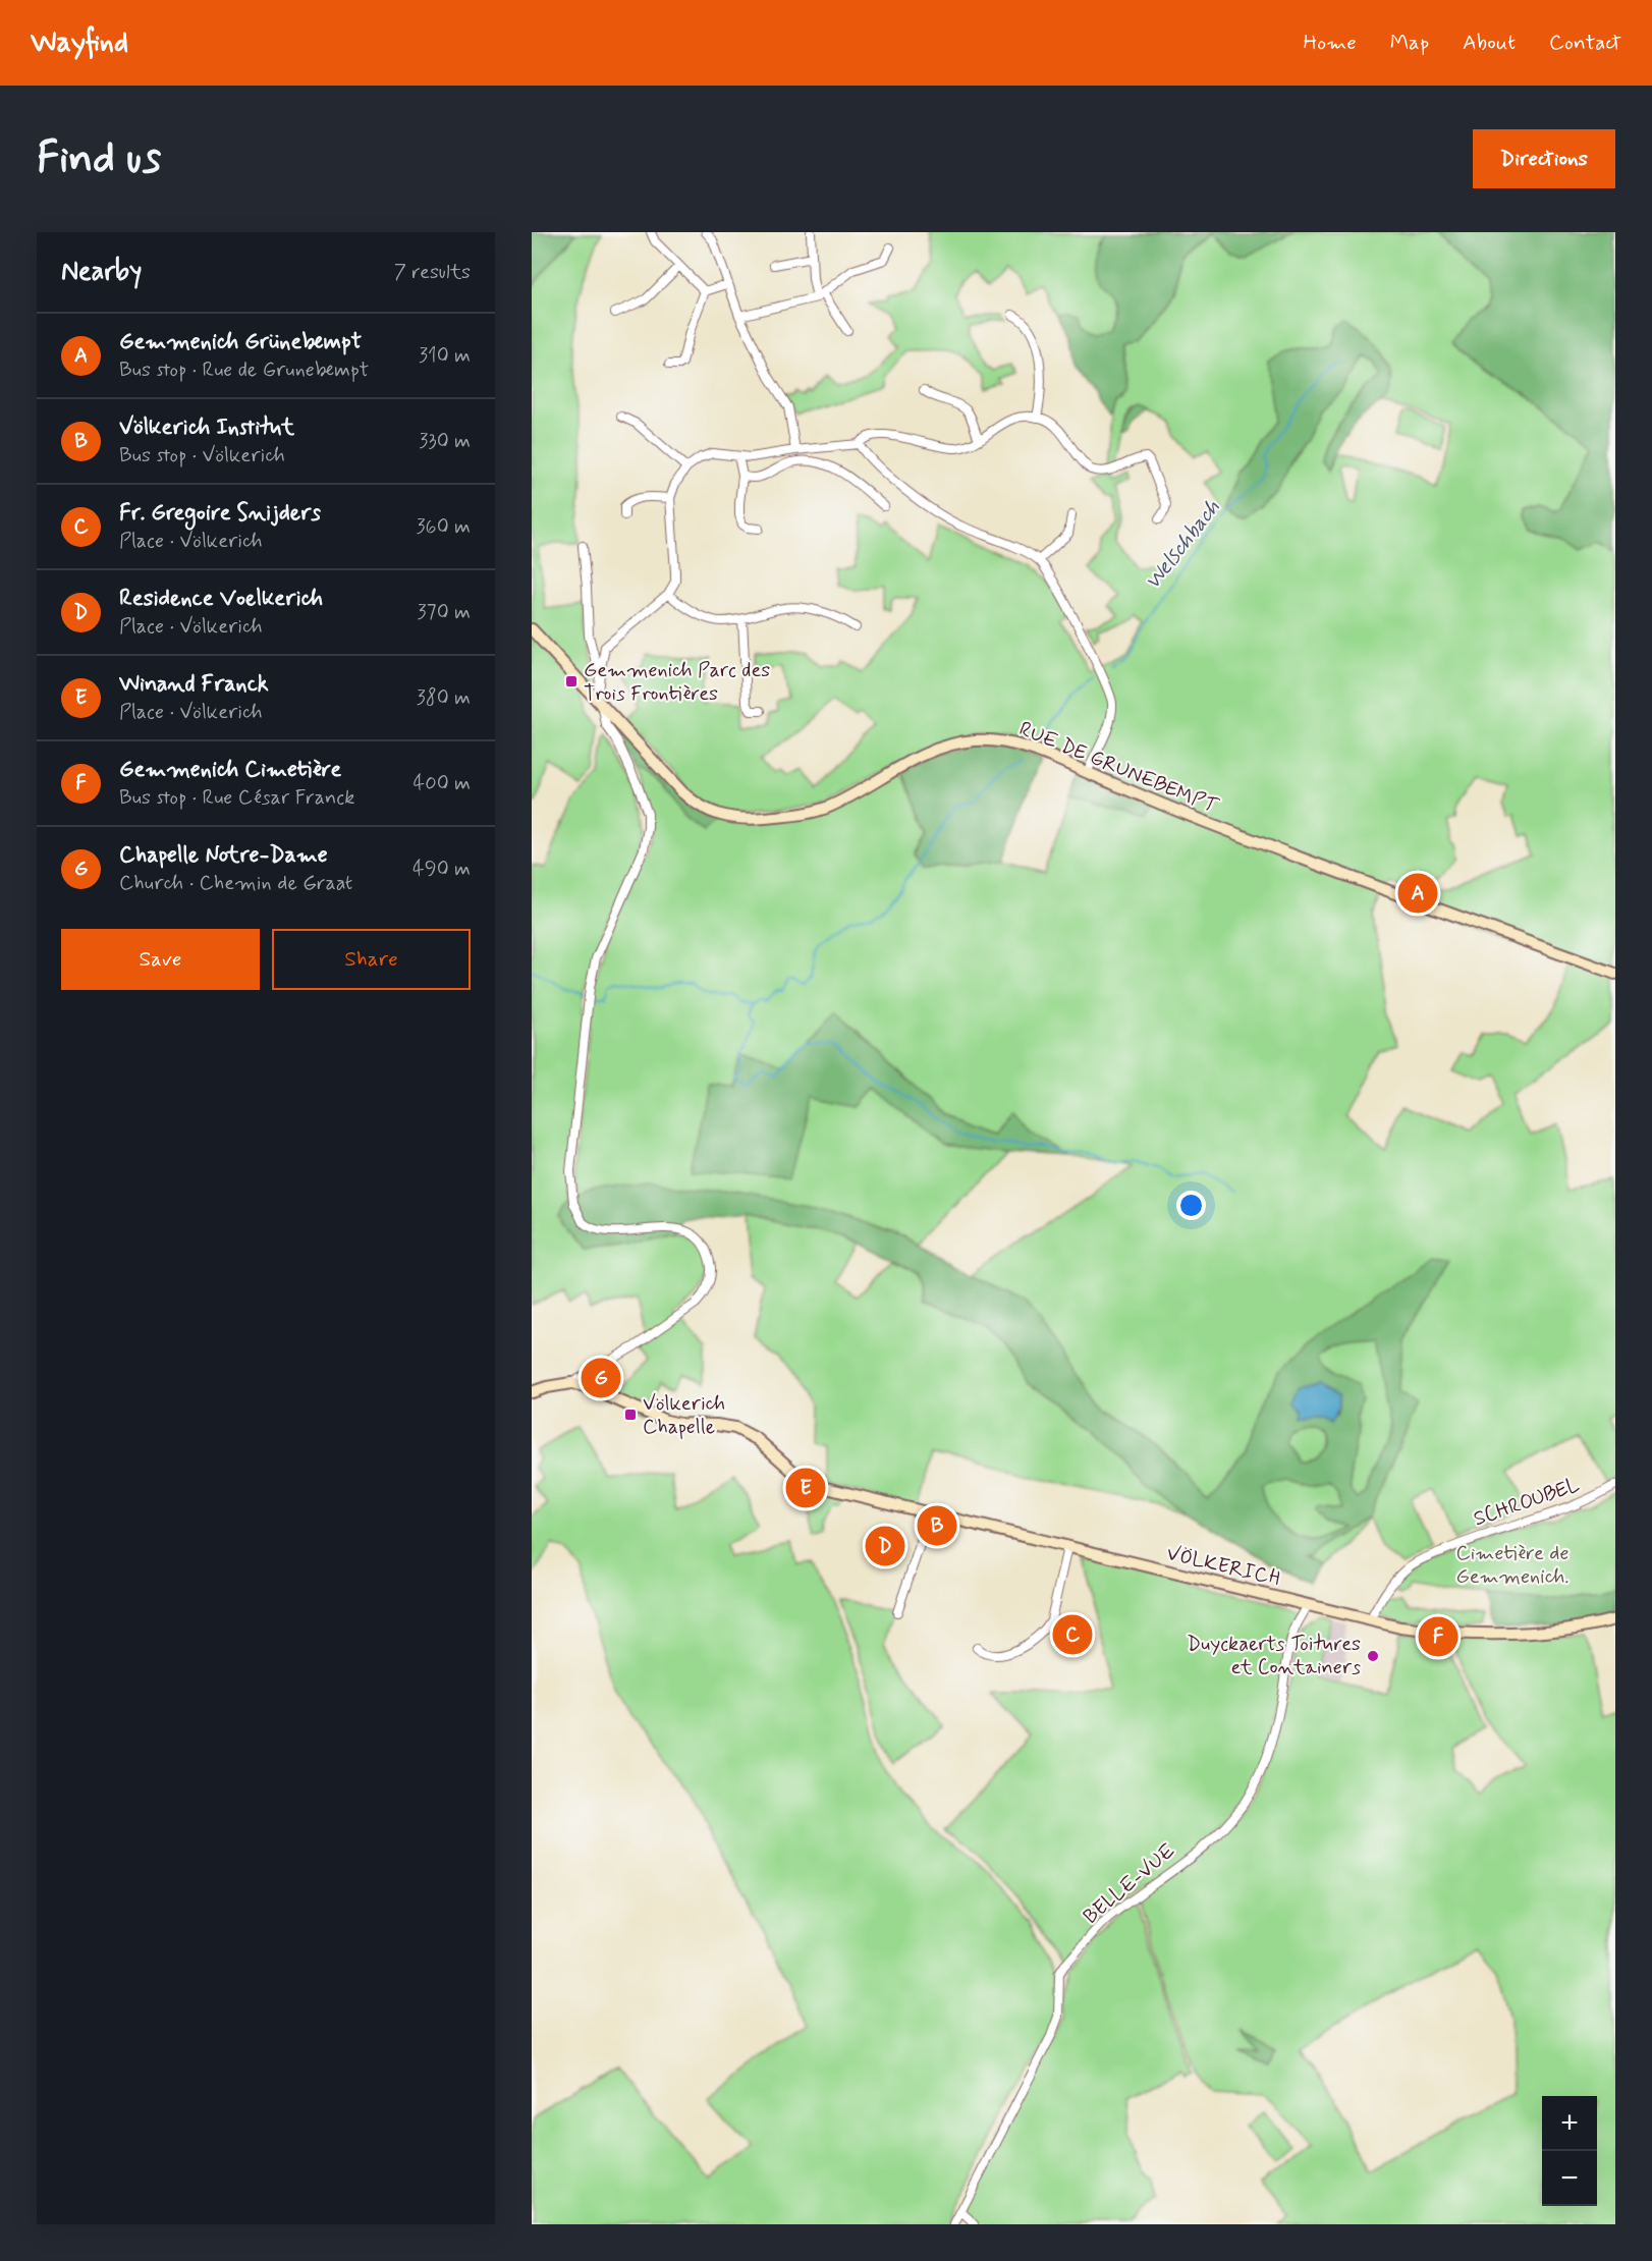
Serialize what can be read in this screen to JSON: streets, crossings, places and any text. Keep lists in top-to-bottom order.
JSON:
{
  "streets": {
    "street": [
      "RUE DE GRUNEBEMPT",
      "SCHROUBEL",
      "VÖLKERICH",
      "BELLE-VUE"
    ]
  },
  "crossings": [
    ["SCHROUBEL", "VÖLKERICH"],
    ["VÖLKERICH", "BELLE-VUE"]
  ],
  "water": ["Welschbach"],
  "parks": ["Cimetière de Gemmenich."],
  "places": {
    "transit": ["Gemmenich Parc des Trois Frontières", "Völkerich Chapelle"],
    "other": ["Duyckaerts Toitures et Containers"]
  },
  "page": {
    "header": "Wayfind",
    "nav": [
      "Home",
      "Map",
      "About",
      "Contact"
    ],
    "buttons": [
      "Directions",
      ["Save", "Share"]
    ],
    "title": "Find us",
    "heading": ["Nearby", "7 results"],
    "list": [
      {
        "mark": "A",
        "name": "Gemmenich Grünebempt",
        "note": "Bus stop · Rue de Grunebempt",
        "value": "310 m"
      },
      {
        "mark": "B",
        "name": "Völkerich Institut",
        "note": "Bus stop · Völkerich",
        "value": "330 m"
      },
      {
        "mark": "C",
        "name": "Fr. Gregoire Snijders",
        "note": "Place · Völkerich",
        "value": "360 m"
      },
      {
        "mark": "D",
        "name": "Residence Voelkerich",
        "note": "Place · Völkerich",
        "value": "370 m"
      },
      {
        "mark": "E",
        "name": "Winand Franck",
        "note": "Place · Völkerich",
        "value": "380 m"
      },
      {
        "mark": "F",
        "name": "Gemmenich Cimetière",
        "note": "Bus stop · Rue César Franck",
        "value": "400 m"
      },
      {
        "mark": "G",
        "name": "Chapelle Notre-Dame",
        "note": "Church · Chemin de Graat",
        "value": "490 m"
      }
    ],
    "pins": [
      "A",
      "G",
      "E",
      "B",
      "D",
      "C",
      "F"
    ],
    "map_buttons": ["+", "−"]
  }
}
